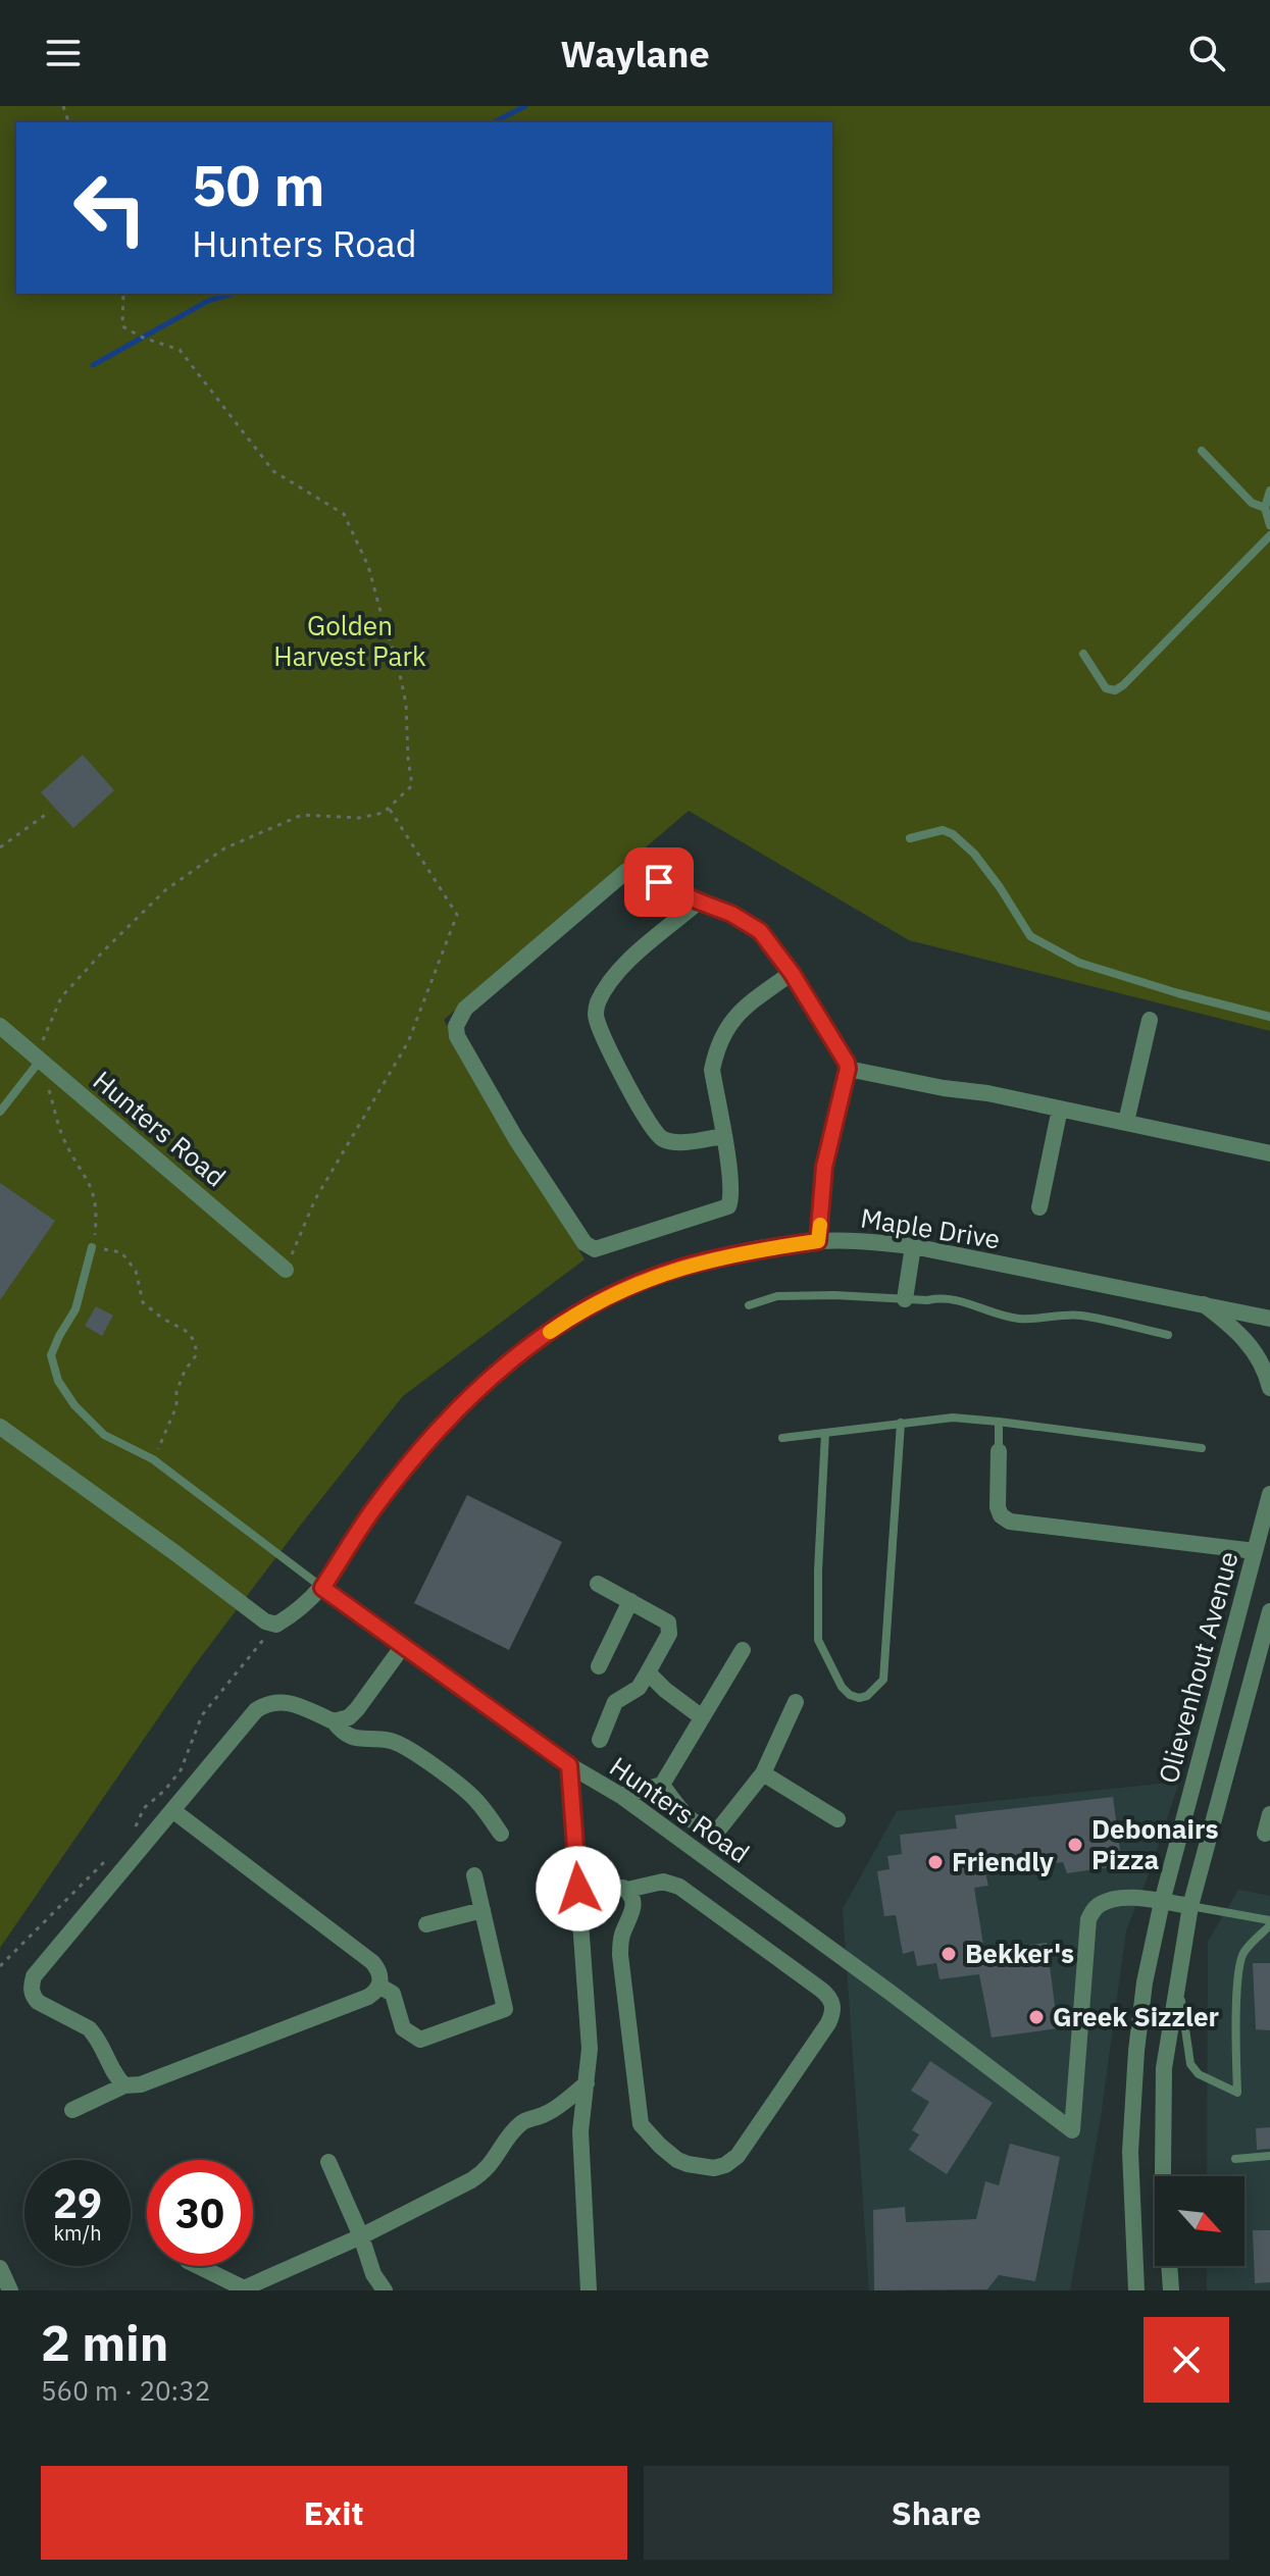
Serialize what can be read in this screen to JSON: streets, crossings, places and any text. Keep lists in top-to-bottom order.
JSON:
{
  "streets": {
    "street": ["Hunters Road", "Maple Drive", "Olievenhout Avenue"]
  },
  "crossings": [
    ["Hunters Road", "Maple Drive"],
    ["Hunters Road", "Olievenhout Avenue"]
  ],
  "parks": ["Golden Harvest Park"],
  "places": [
    "Debonairs Pizza",
    "Friendly",
    "Bekker's",
    "Greek Sizzler"
  ],
  "north": "bottom right",
  "page": {
    "header": "Waylane",
    "turn": ["50 m", "Hunters Road"],
    "speed": "29 km/h",
    "limit": "30",
    "heading": ["2 min", "560 m · 20:32"],
    "buttons": ["Exit", "Share"]
  }
}
